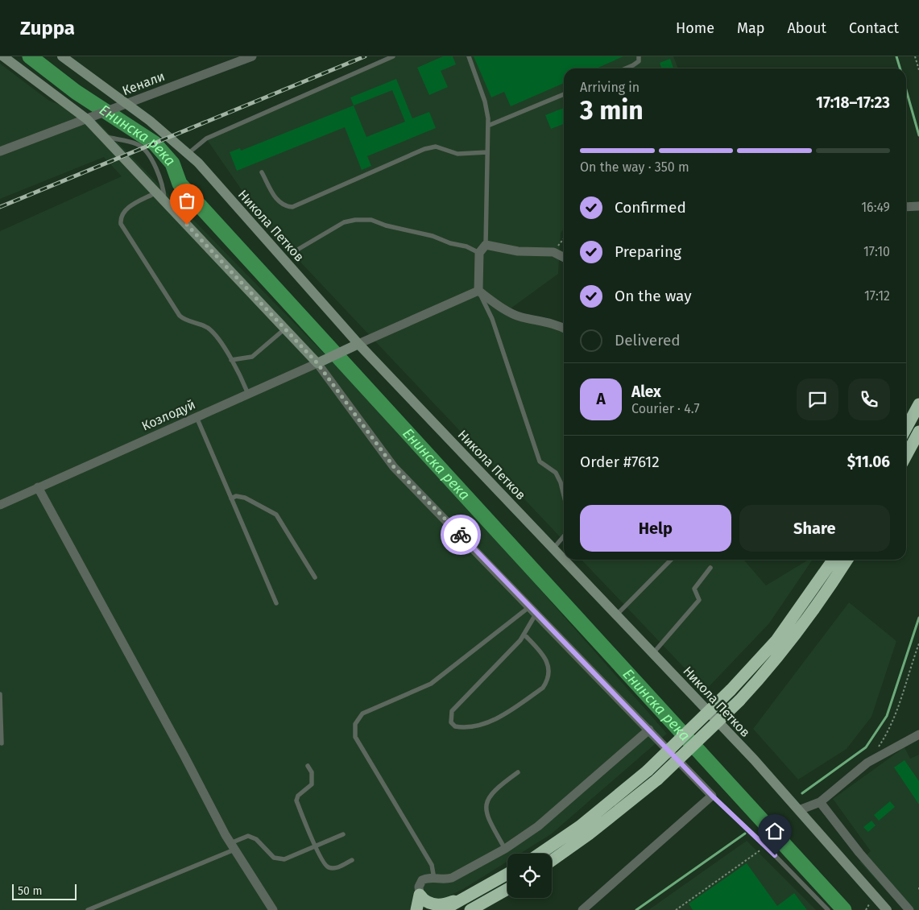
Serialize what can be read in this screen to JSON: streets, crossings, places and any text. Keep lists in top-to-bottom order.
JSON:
{
  "streets": {
    "main road": ["Никола Петков", "Козлодуй"],
    "street": ["Кенали"]
  },
  "crossings": [
    ["Кенали", "Никола Петков"],
    ["Никола Петков", "Козлодуй"]
  ],
  "water": ["Енинска река"],
  "scale_bar": "50 m",
  "page": {
    "header": "Zuppa",
    "nav": [
      "Home",
      "Map",
      "About",
      "Contact"
    ],
    "heading": ["3 min", "Arriving in", "17:18–17:23"],
    "panel": [
      "Alex",
      "Courier · 4.7",
      "Order #7612",
      "$11.06"
    ],
    "bar": "On the way · 350 m",
    "list": [
      ["Confirmed", "16:49"],
      ["Preparing", "17:10"],
      ["On the way", "17:12"],
      "Delivered"
    ],
    "round": "A",
    "buttons": ["Help", "Share"],
    "scale": "50 m"
  }
}
